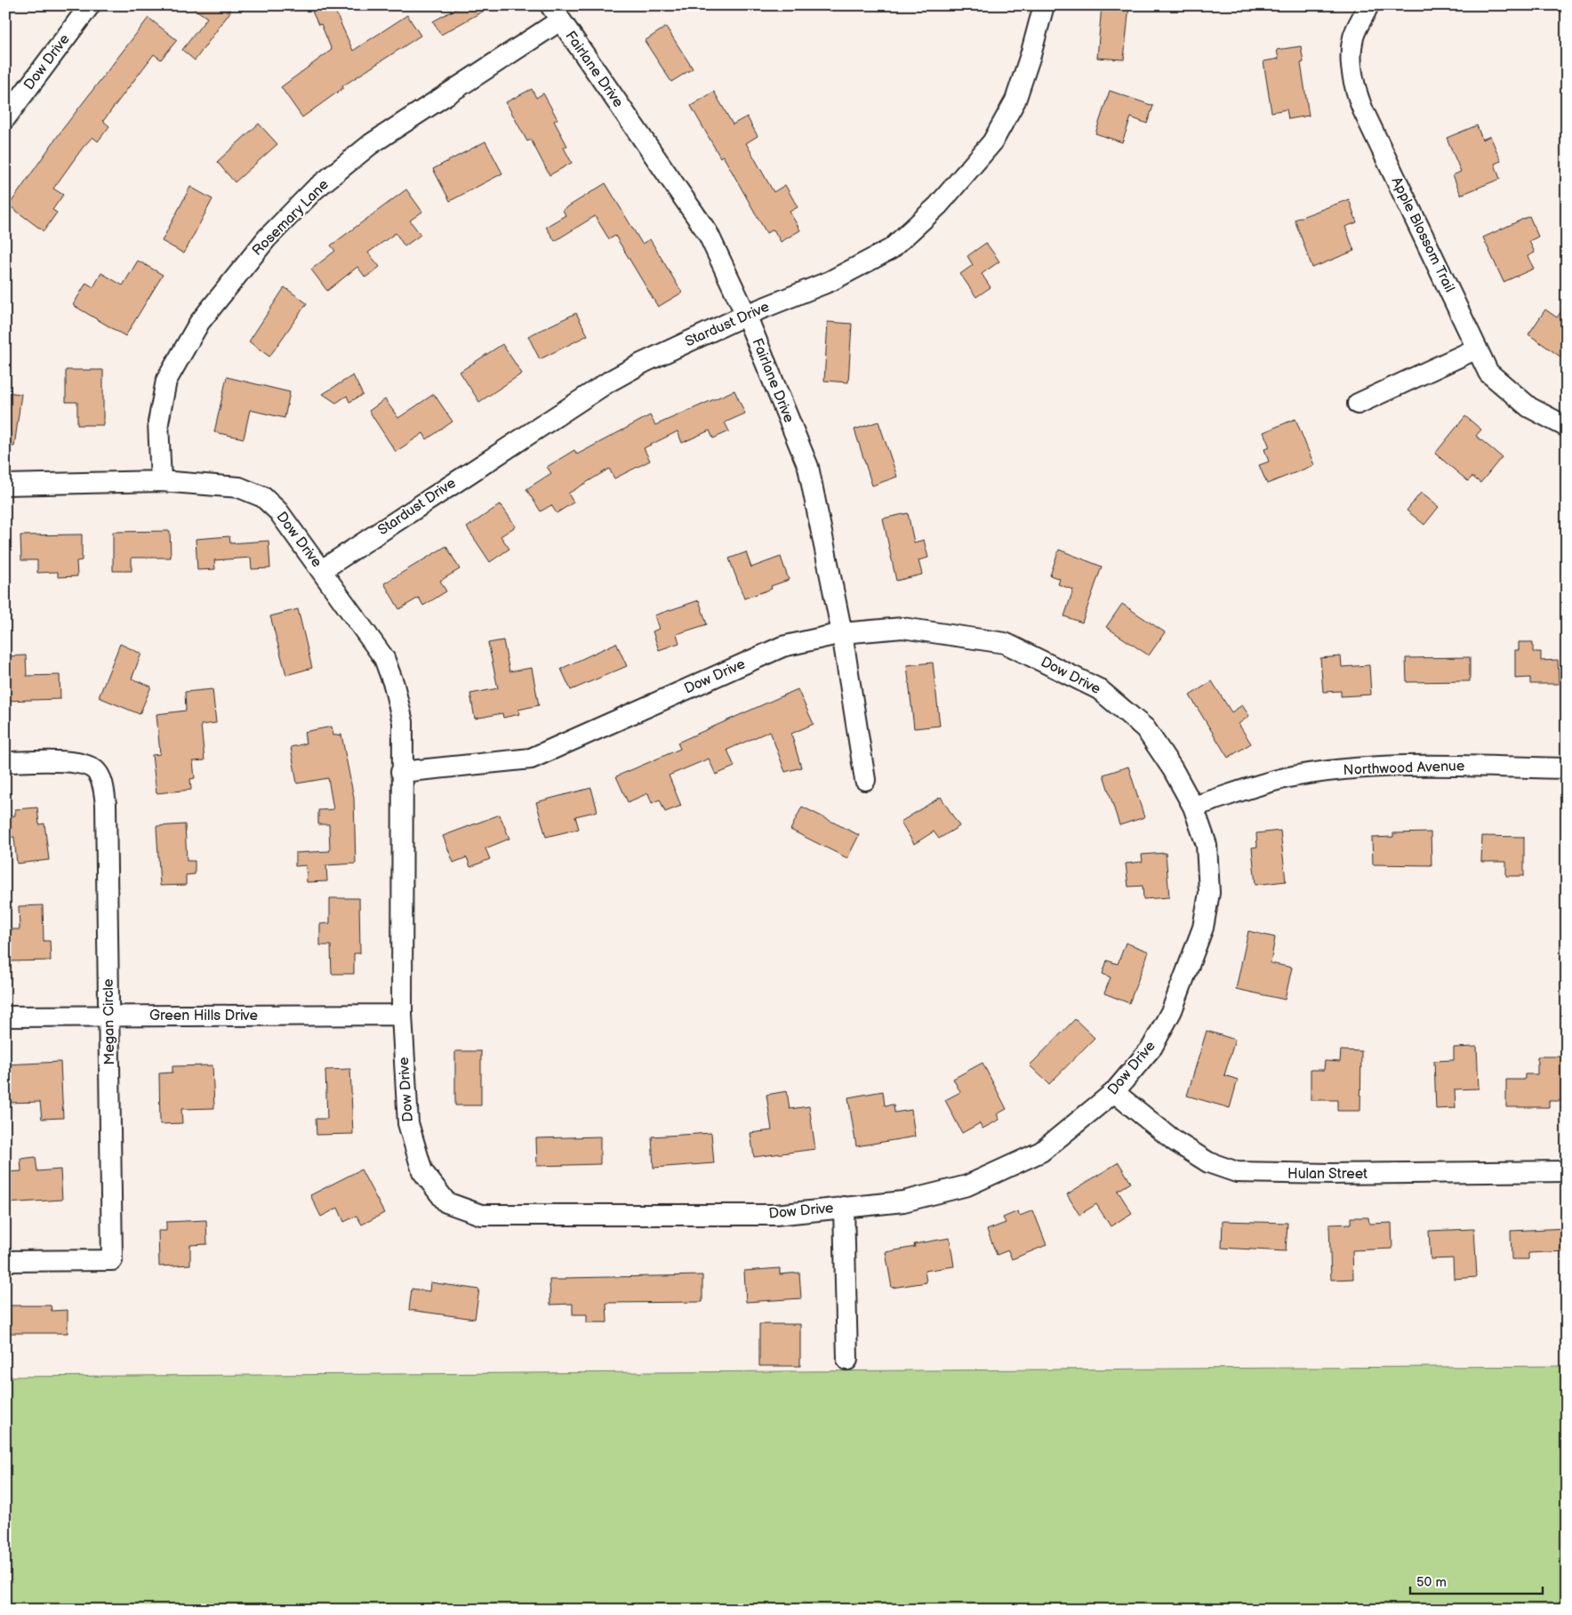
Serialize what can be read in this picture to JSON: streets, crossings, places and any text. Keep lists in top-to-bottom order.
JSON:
{
  "streets": {
    "street": [
      "Dow Drive",
      "Fairlane Drive",
      "Rosemary Lane",
      "Apple Blossom Trail",
      "Stardust Drive",
      "Northwood Avenue",
      "Green Hills Drive",
      "Megan Circle",
      "Hulan Street"
    ]
  },
  "crossings": [
    ["Dow Drive", "Fairlane Drive"],
    ["Dow Drive", "Rosemary Lane"],
    ["Dow Drive", "Stardust Drive"],
    ["Dow Drive", "Northwood Avenue"],
    ["Dow Drive", "Green Hills Drive"],
    ["Dow Drive", "Hulan Street"],
    ["Fairlane Drive", "Rosemary Lane"],
    ["Fairlane Drive", "Stardust Drive"],
    ["Green Hills Drive", "Megan Circle"]
  ],
  "scale_bar": "50 m"
}
